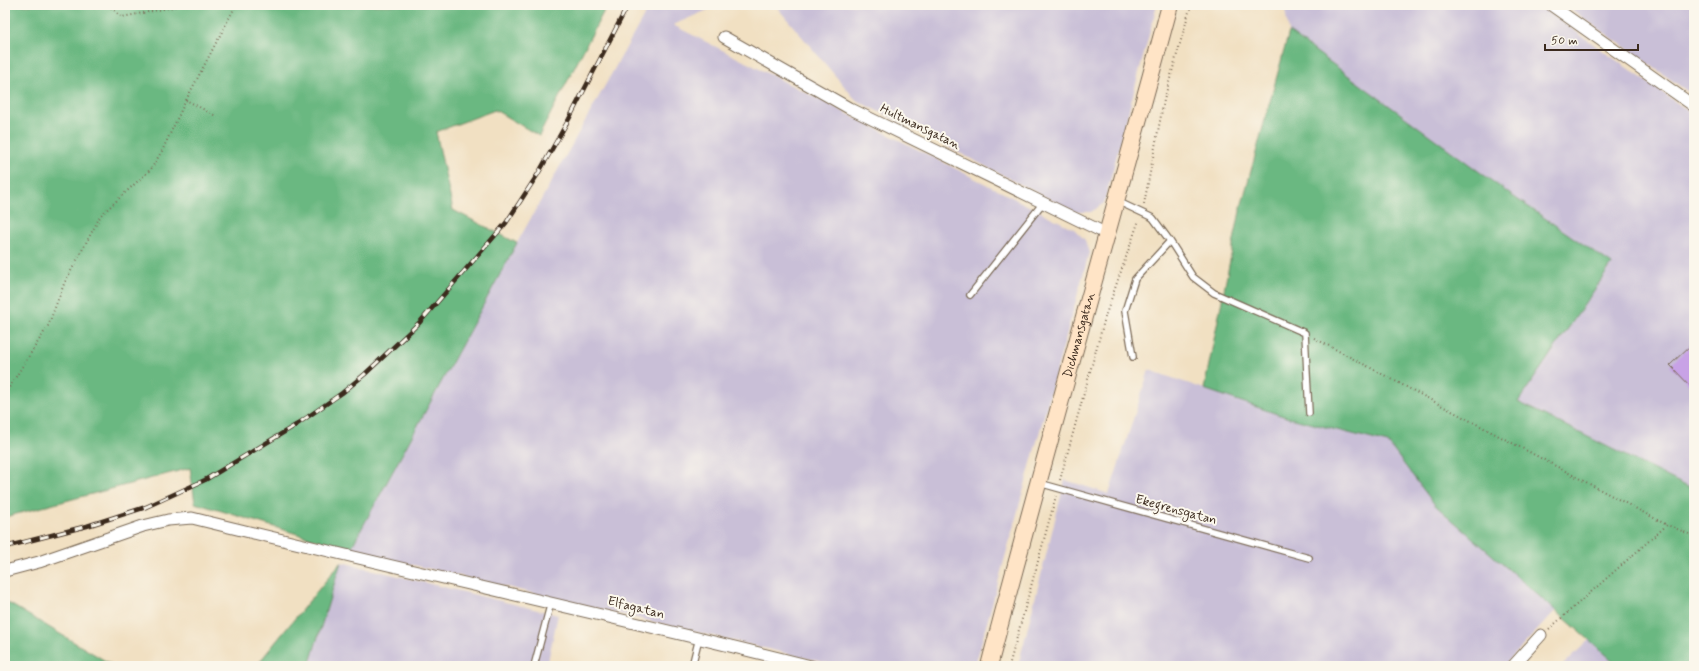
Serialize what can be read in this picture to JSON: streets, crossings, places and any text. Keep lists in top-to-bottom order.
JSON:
{
  "streets": {
    "street": ["Hultmansgatan", "Dichmansgatan", "Elfagatan"],
    "lane": ["Ekegrensgatan"]
  },
  "crossings": [
    ["Hultmansgatan", "Dichmansgatan"],
    ["Dichmansgatan", "Ekegrensgatan"]
  ],
  "scale_bar": "50 m"
}
